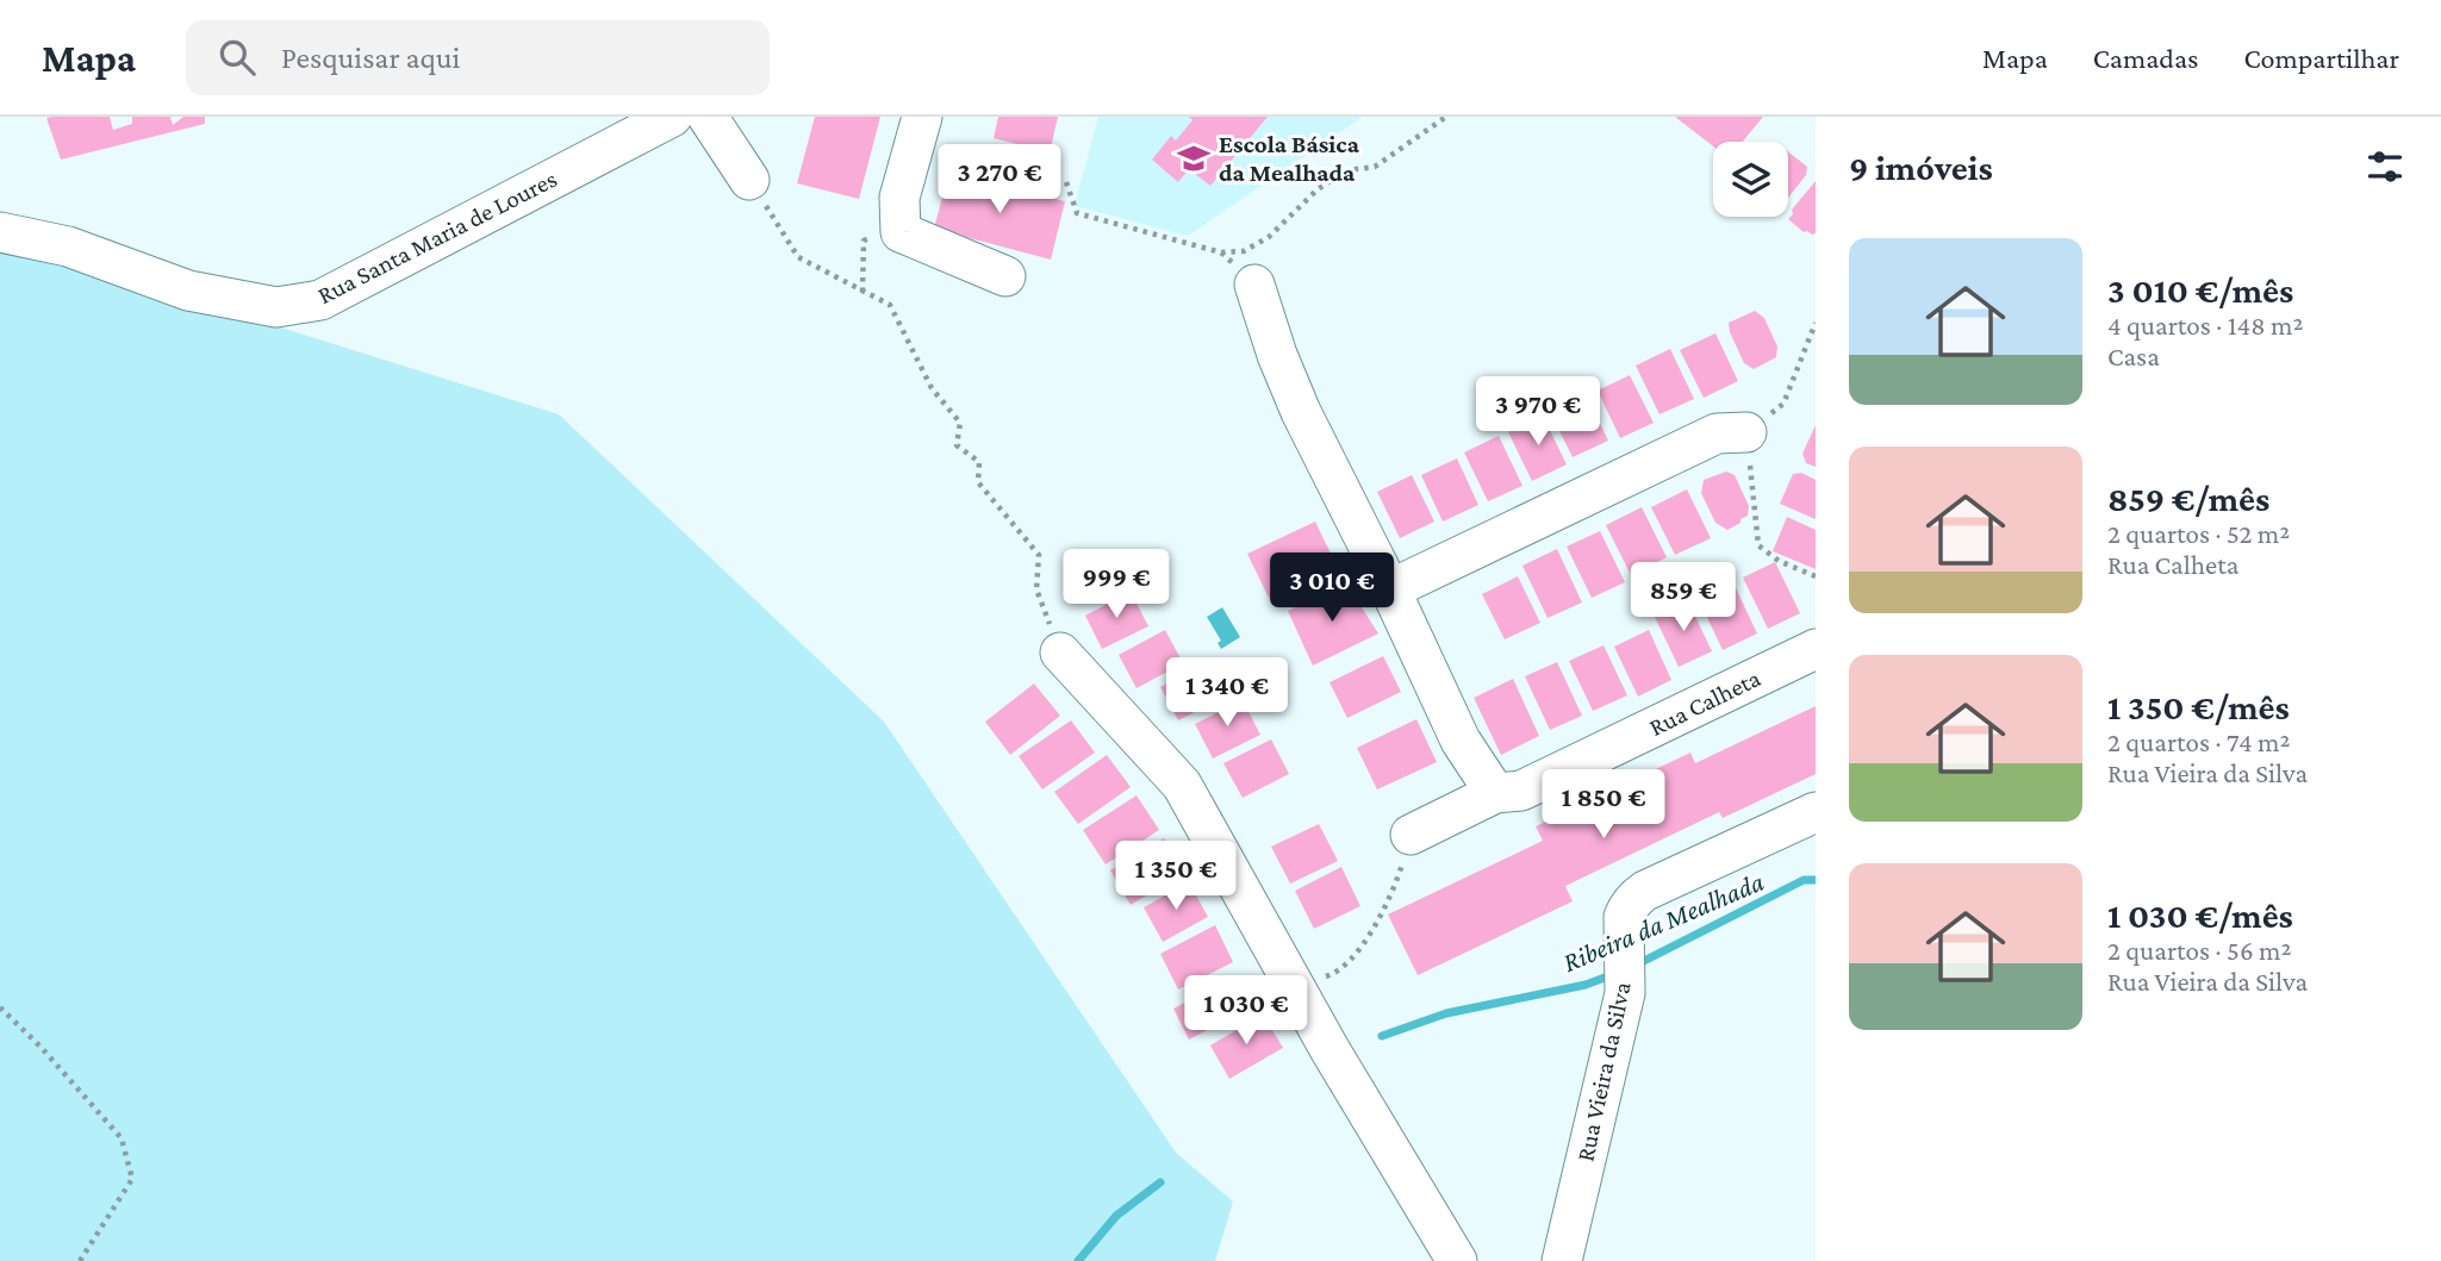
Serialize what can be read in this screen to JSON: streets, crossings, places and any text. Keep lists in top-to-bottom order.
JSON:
{
  "streets": {
    "street": ["Rua Santa Maria de Loures", "Rua Calheta", "Rua Vieira da Silva"]
  },
  "water": ["Ribeira da Mealhada"],
  "places": {
    "school or university": ["Escola Básica da Mealhada"]
  },
  "page": {
    "header": "Mapa",
    "search": "Pesquisar aqui",
    "nav": ["Mapa", "Camadas", "Compartilhar"],
    "heading": "9 imóveis",
    "price": [
      "3 270 €",
      "3 970 €",
      "999 €",
      "3 010 €",
      "859 €",
      "1 340 €",
      "1 850 €",
      "1 350 €",
      "1 030 €"
    ],
    "list": [
      {
        "name": "3 010 €/mês",
        "note": "4 quartos · 148 m² · Casa"
      },
      {
        "name": "859 €/mês",
        "note": "2 quartos · 52 m² · Rua Calheta"
      },
      {
        "name": "1 350 €/mês",
        "note": "2 quartos · 74 m² · Rua Vieira da Silva"
      },
      {
        "name": "1 030 €/mês",
        "note": "2 quartos · 56 m² · Rua Vieira da Silva"
      }
    ]
  }
}
